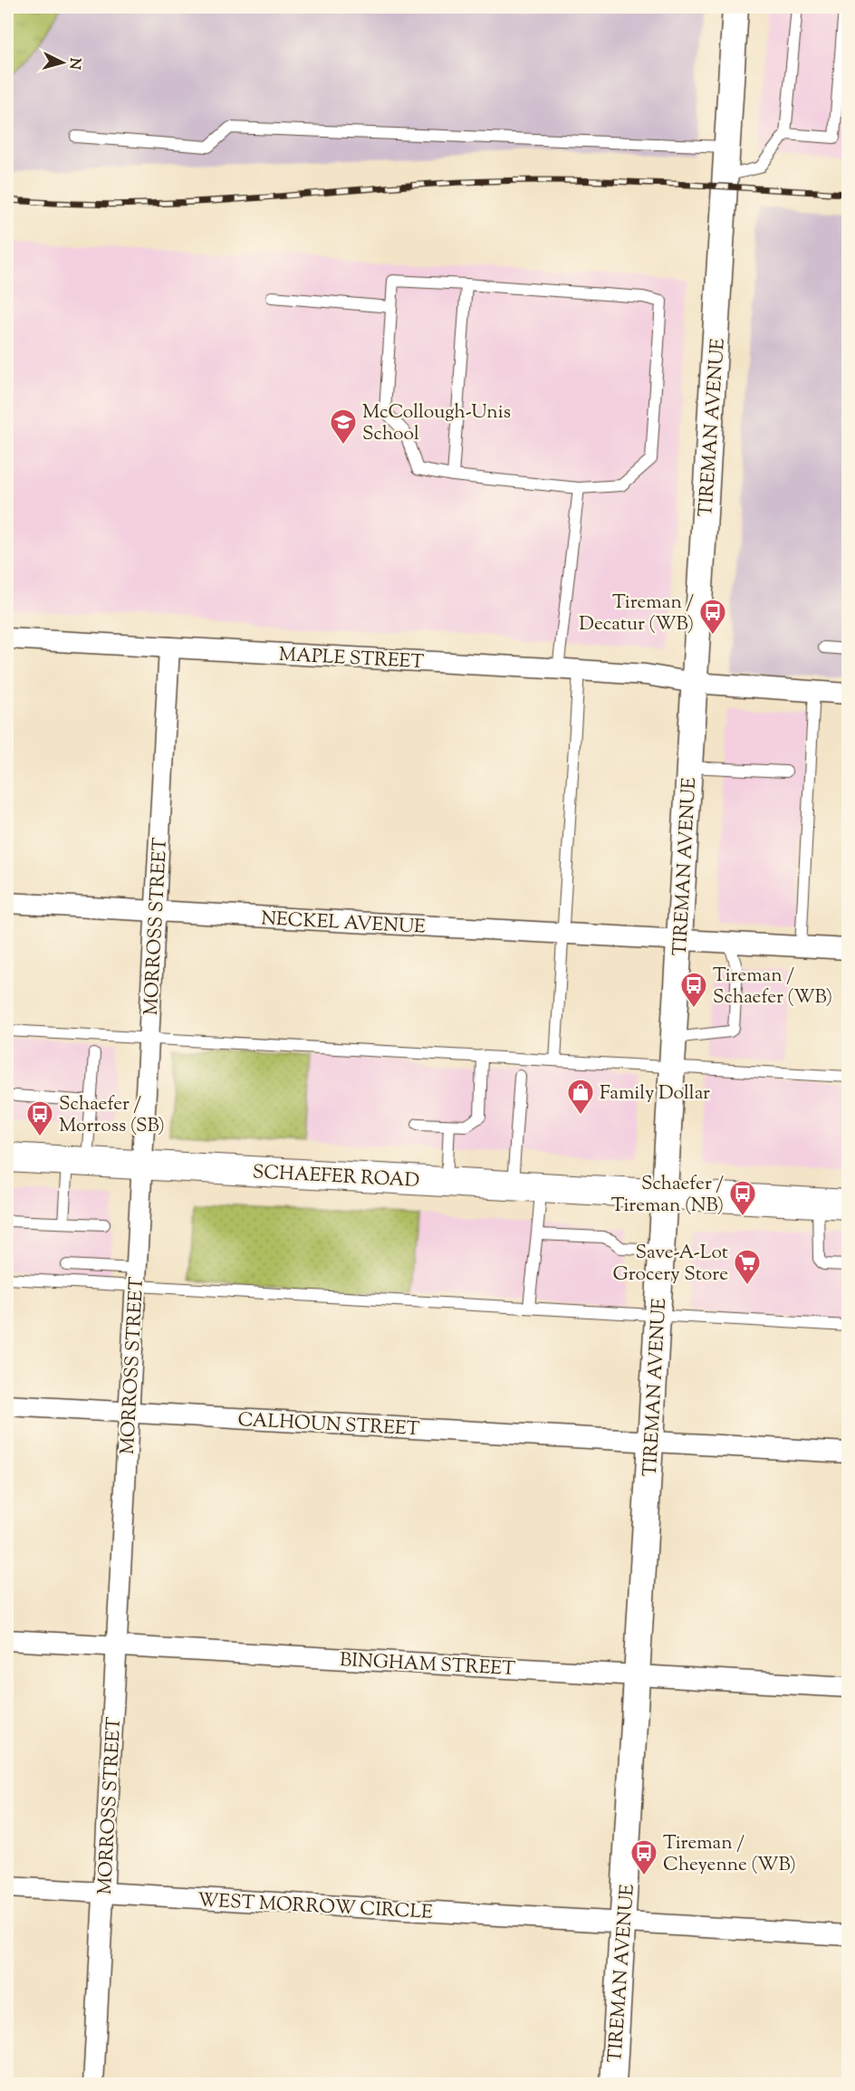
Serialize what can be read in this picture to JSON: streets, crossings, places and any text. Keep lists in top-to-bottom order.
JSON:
{
  "streets": {
    "main road": ["SCHAEFER ROAD"],
    "street": [
      "TIREMAN AVENUE",
      "MAPLE STREET",
      "NECKEL AVENUE",
      "MORROSS STREET",
      "CALHOUN STREET",
      "BINGHAM STREET",
      "WEST MORROW CIRCLE"
    ]
  },
  "crossings": [
    ["TIREMAN AVENUE", "MAPLE STREET"],
    ["TIREMAN AVENUE", "NECKEL AVENUE"],
    ["TIREMAN AVENUE", "SCHAEFER ROAD"],
    ["TIREMAN AVENUE", "CALHOUN STREET"],
    ["TIREMAN AVENUE", "BINGHAM STREET"],
    ["TIREMAN AVENUE", "WEST MORROW CIRCLE"],
    ["MAPLE STREET", "MORROSS STREET"],
    ["NECKEL AVENUE", "MORROSS STREET"],
    ["MORROSS STREET", "SCHAEFER ROAD"],
    ["MORROSS STREET", "CALHOUN STREET"],
    ["MORROSS STREET", "BINGHAM STREET"],
    ["MORROSS STREET", "WEST MORROW CIRCLE"]
  ],
  "places": {
    "school or university": ["McCollough-Unis School"],
    "bus stop": [
      "Tireman / Decatur (WB)",
      "Tireman / Schaefer (WB)",
      "Schaefer / Morross (SB)",
      "Schaefer / Tireman (NB)",
      "Tireman / Cheyenne (WB)"
    ],
    "shop": ["Family Dollar"],
    "supermarket": ["Save-A-Lot Grocery Store"]
  },
  "north": "right"
}
